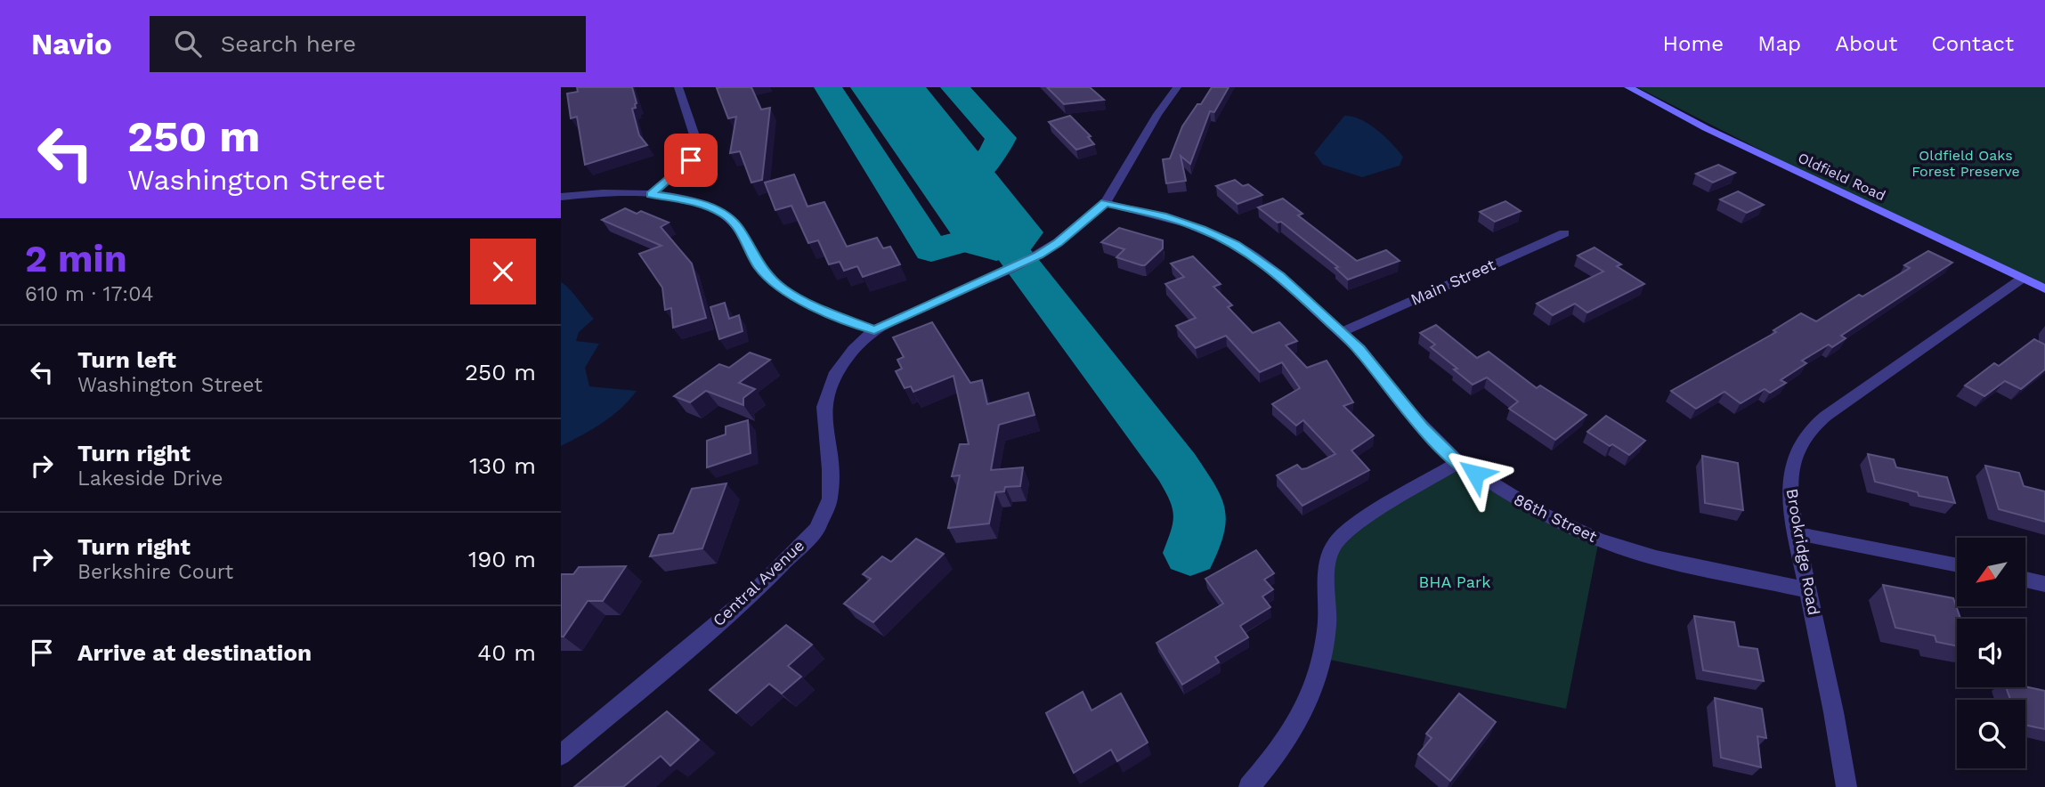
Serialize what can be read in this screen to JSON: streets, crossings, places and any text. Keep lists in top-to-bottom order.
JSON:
{
  "streets": {
    "street": [
      "Oldfield Road",
      "Main Street",
      "86th Street",
      "Brookridge Road",
      "Central Avenue"
    ]
  },
  "crossings": [
    ["Oldfield Road", "Brookridge Road"],
    ["Main Street", "86th Street"],
    ["86th Street", "Brookridge Road"]
  ],
  "parks": ["Oldfield Oaks Forest Preserve", "BHA Park"],
  "north": "bottom left",
  "page": {
    "header": "Navio",
    "search": "Search here",
    "nav": [
      "Home",
      "Map",
      "About",
      "Contact"
    ],
    "turn": ["250 m", "Washington Street"],
    "heading": ["2 min", "610 m · 17:04"],
    "list": [
      {
        "name": "Turn left",
        "note": "Washington Street",
        "value": "250 m"
      },
      {
        "name": "Turn right",
        "note": "Lakeside Drive",
        "value": "130 m"
      },
      {
        "name": "Turn right",
        "note": "Berkshire Court",
        "value": "190 m"
      },
      {
        "name": "Arrive at destination",
        "value": "40 m"
      }
    ]
  }
}
